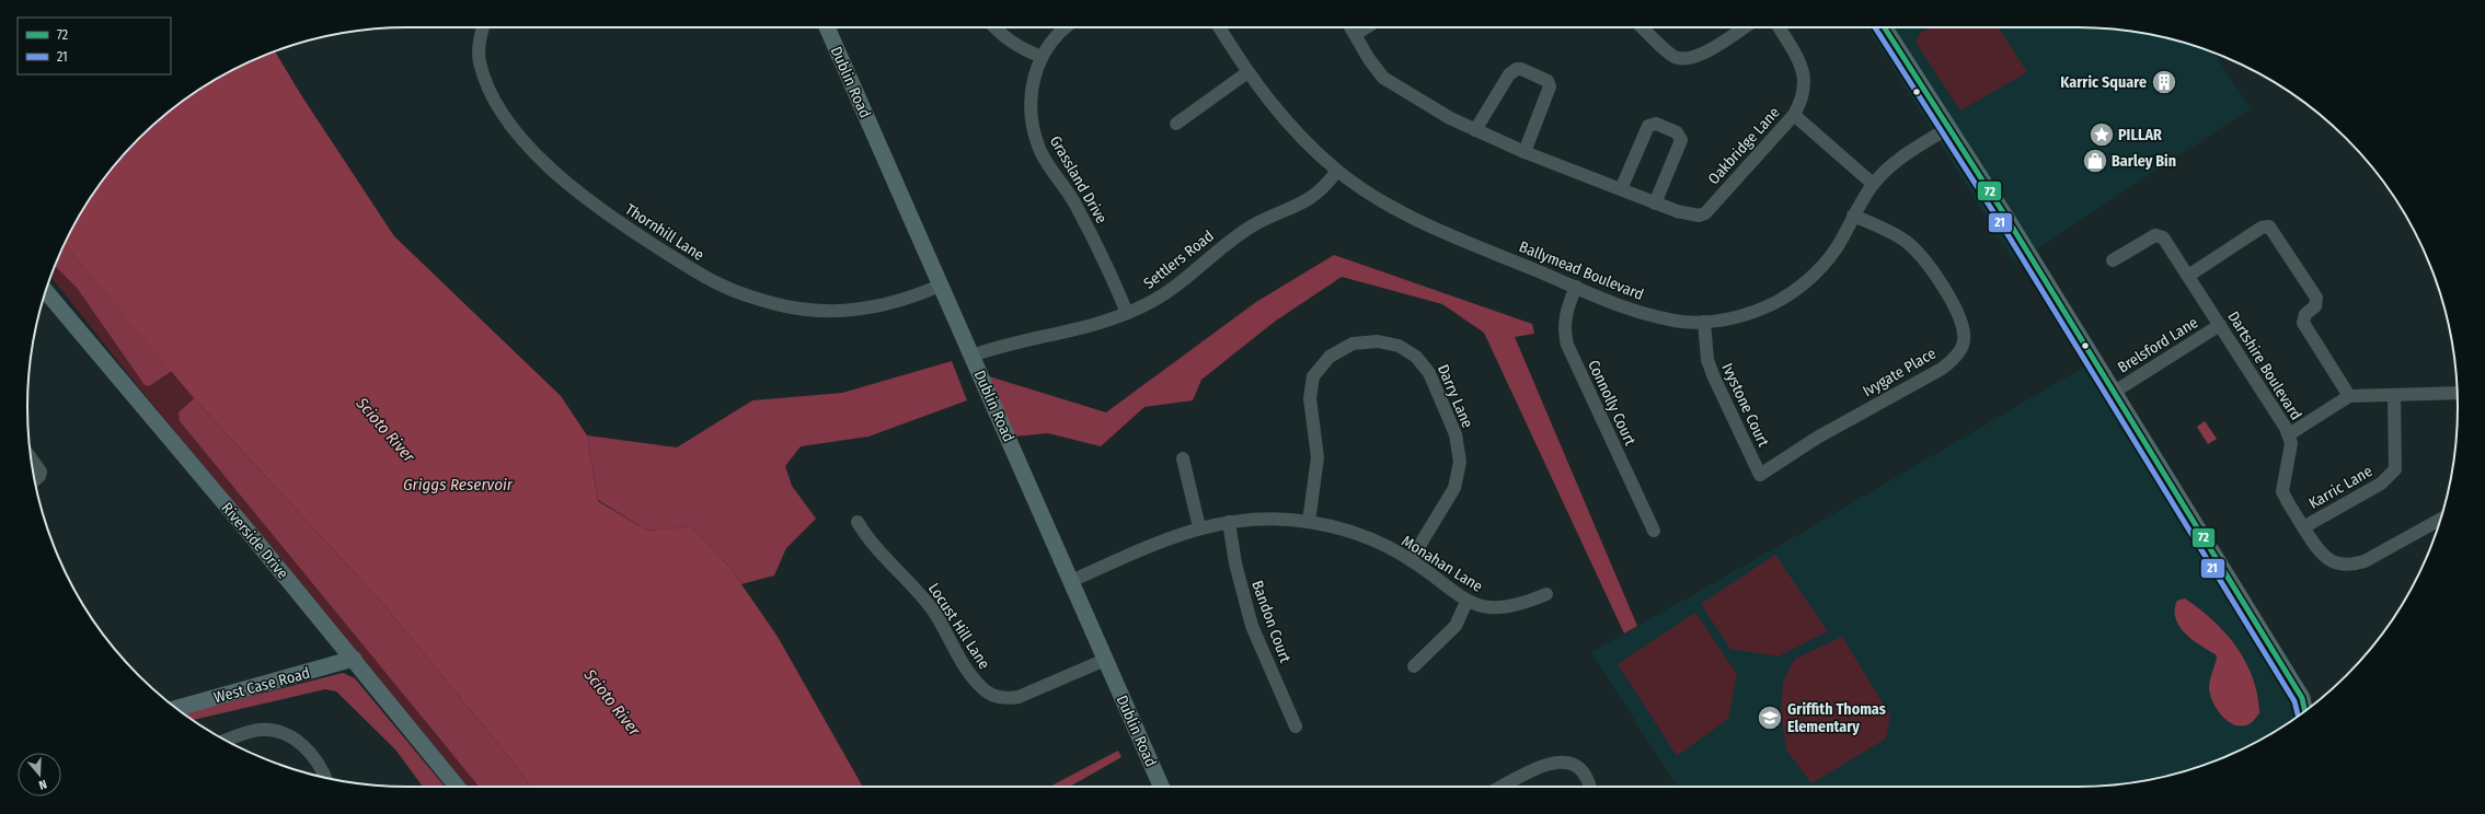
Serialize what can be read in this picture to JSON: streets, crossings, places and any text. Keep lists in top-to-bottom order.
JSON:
{
  "streets": {
    "main road": ["Dublin Road", "Riverside Drive", "West Case Road"],
    "street": [
      "Oakbridge Lane",
      "Grassland Drive",
      "Thornhill Lane",
      "Settlers Road",
      "Ballymead Boulevard",
      "Brelsford Lane",
      "Dartshire Boulevard",
      "Ivygate Place",
      "Darry Lane",
      "Connolly Court",
      "Ivystone Court",
      "Karric Lane",
      "Monahan Lane",
      "Bandon Court",
      "Locust Hill Lane"
    ]
  },
  "crossings": [
    ["Dublin Road", "Thornhill Lane"],
    ["Dublin Road", "Settlers Road"],
    ["Dublin Road", "Monahan Lane"],
    ["Dublin Road", "Locust Hill Lane"],
    ["Oakbridge Lane", "Ballymead Boulevard"],
    ["Grassland Drive", "Settlers Road"],
    ["Settlers Road", "Ballymead Boulevard"],
    ["Ballymead Boulevard", "Ivygate Place"],
    ["Ballymead Boulevard", "Connolly Court"],
    ["Ballymead Boulevard", "Ivystone Court"],
    ["Brelsford Lane", "Dartshire Boulevard"],
    ["Dartshire Boulevard", "Karric Lane"],
    ["Ivygate Place", "Ivystone Court"],
    ["Darry Lane", "Monahan Lane"],
    ["Riverside Drive", "West Case Road"],
    ["Monahan Lane", "Bandon Court"]
  ],
  "water": ["Scioto River", "Griggs Reservoir"],
  "places": {
    "building": ["Karric Square"],
    "place": ["PILLAR"],
    "shop": ["Barley Bin"],
    "school or university": ["Griffith Thomas Elementary"]
  },
  "lines": ["transit line 72", "transit line 21"],
  "legend": ["72", "21"],
  "north": "bottom"
}
